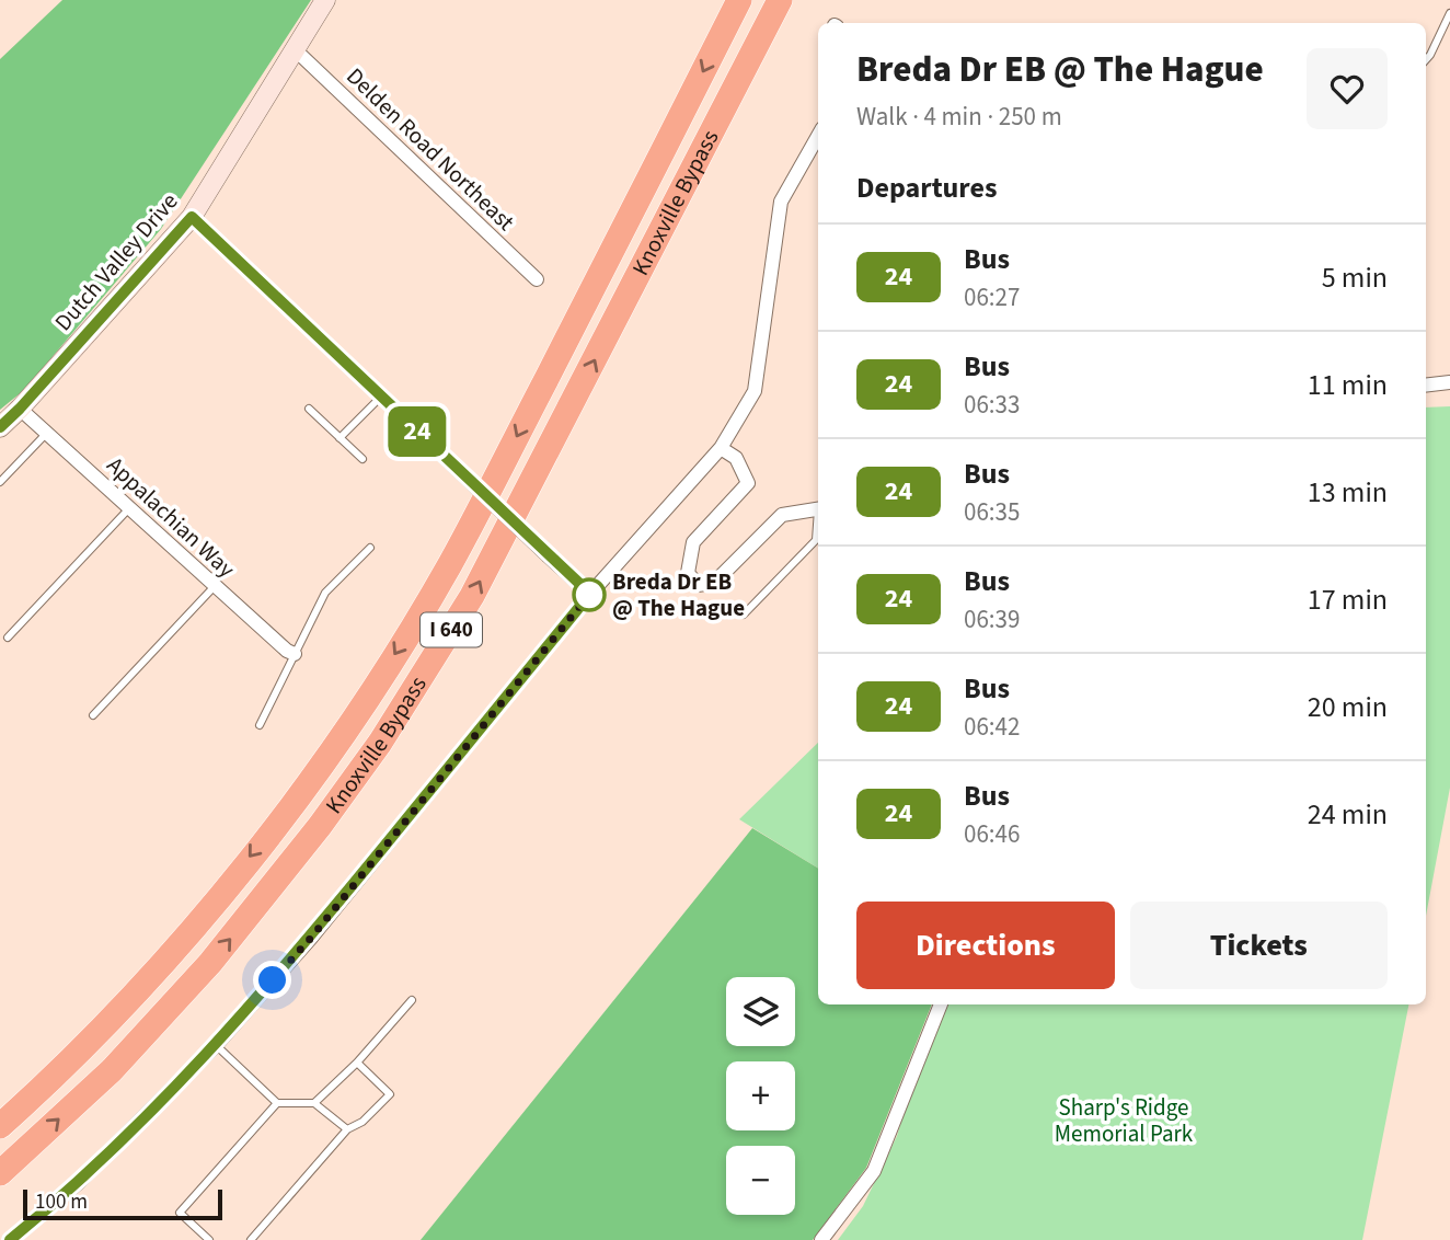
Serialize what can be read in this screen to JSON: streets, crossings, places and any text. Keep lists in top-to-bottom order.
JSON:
{
  "streets": {
    "highway": ["Knoxville Bypass", "I 640"],
    "street": ["Delden Road Northeast", "Dutch Valley Drive", "Appalachian Way"]
  },
  "crossings": [
    ["Delden Road Northeast", "Dutch Valley Drive"],
    ["Dutch Valley Drive", "Appalachian Way"]
  ],
  "parks": ["Sharp's Ridge Memorial Park"],
  "places": ["Breda Dr EB @ The Hague"],
  "lines": ["bus line 24"],
  "scale_bar": "100 m",
  "page": {
    "on_map": "24",
    "heading": [
      ["Breda Dr EB @ The Hague", "Walk · 4 min · 250 m"],
      "Departures"
    ],
    "list": [
      {
        "mark": "24",
        "name": "Bus",
        "note": "06:27",
        "value": "5 min"
      },
      {
        "mark": "24",
        "name": "Bus",
        "note": "06:33",
        "value": "11 min"
      },
      {
        "mark": "24",
        "name": "Bus",
        "note": "06:35",
        "value": "13 min"
      },
      {
        "mark": "24",
        "name": "Bus",
        "note": "06:39",
        "value": "17 min"
      },
      {
        "mark": "24",
        "name": "Bus",
        "note": "06:42",
        "value": "20 min"
      },
      {
        "mark": "24",
        "name": "Bus",
        "note": "06:46",
        "value": "24 min"
      }
    ],
    "buttons": ["Directions", "Tickets"],
    "map_buttons": ["+", "−"],
    "scale": "100 m"
  }
}
